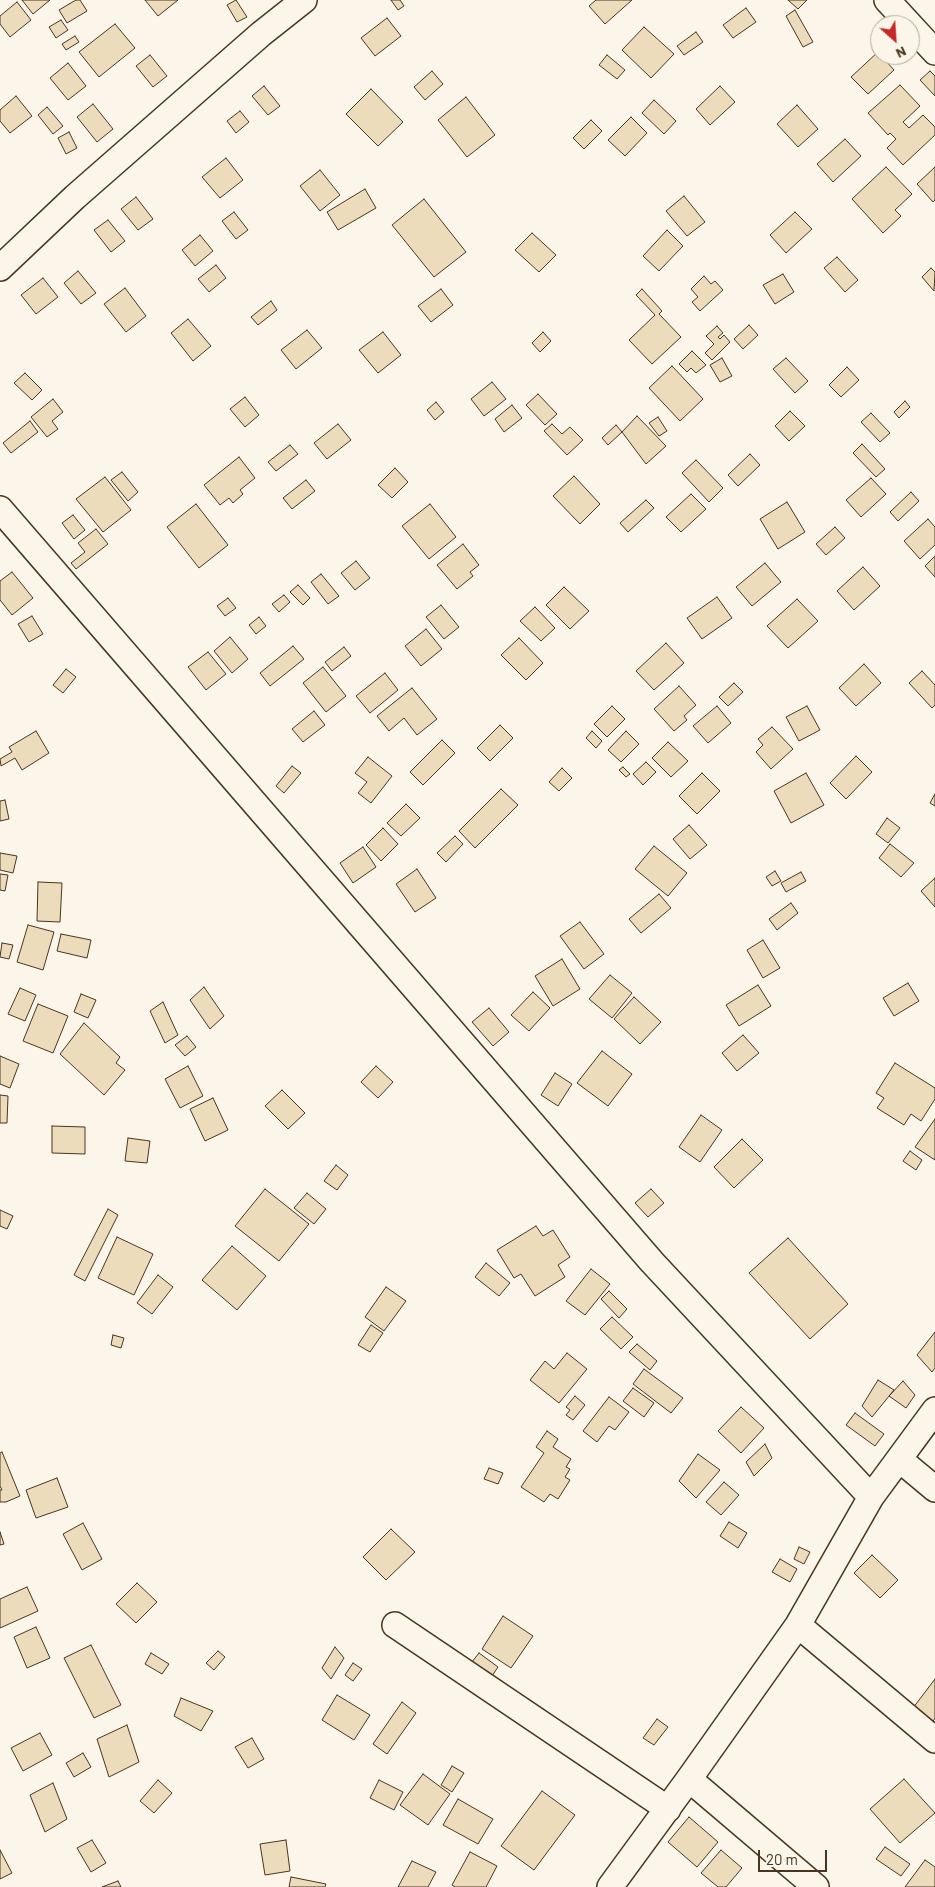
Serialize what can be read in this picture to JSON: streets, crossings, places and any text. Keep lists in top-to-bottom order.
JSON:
{
  "scale_bar": "20 m",
  "north": "bottom right"
}
